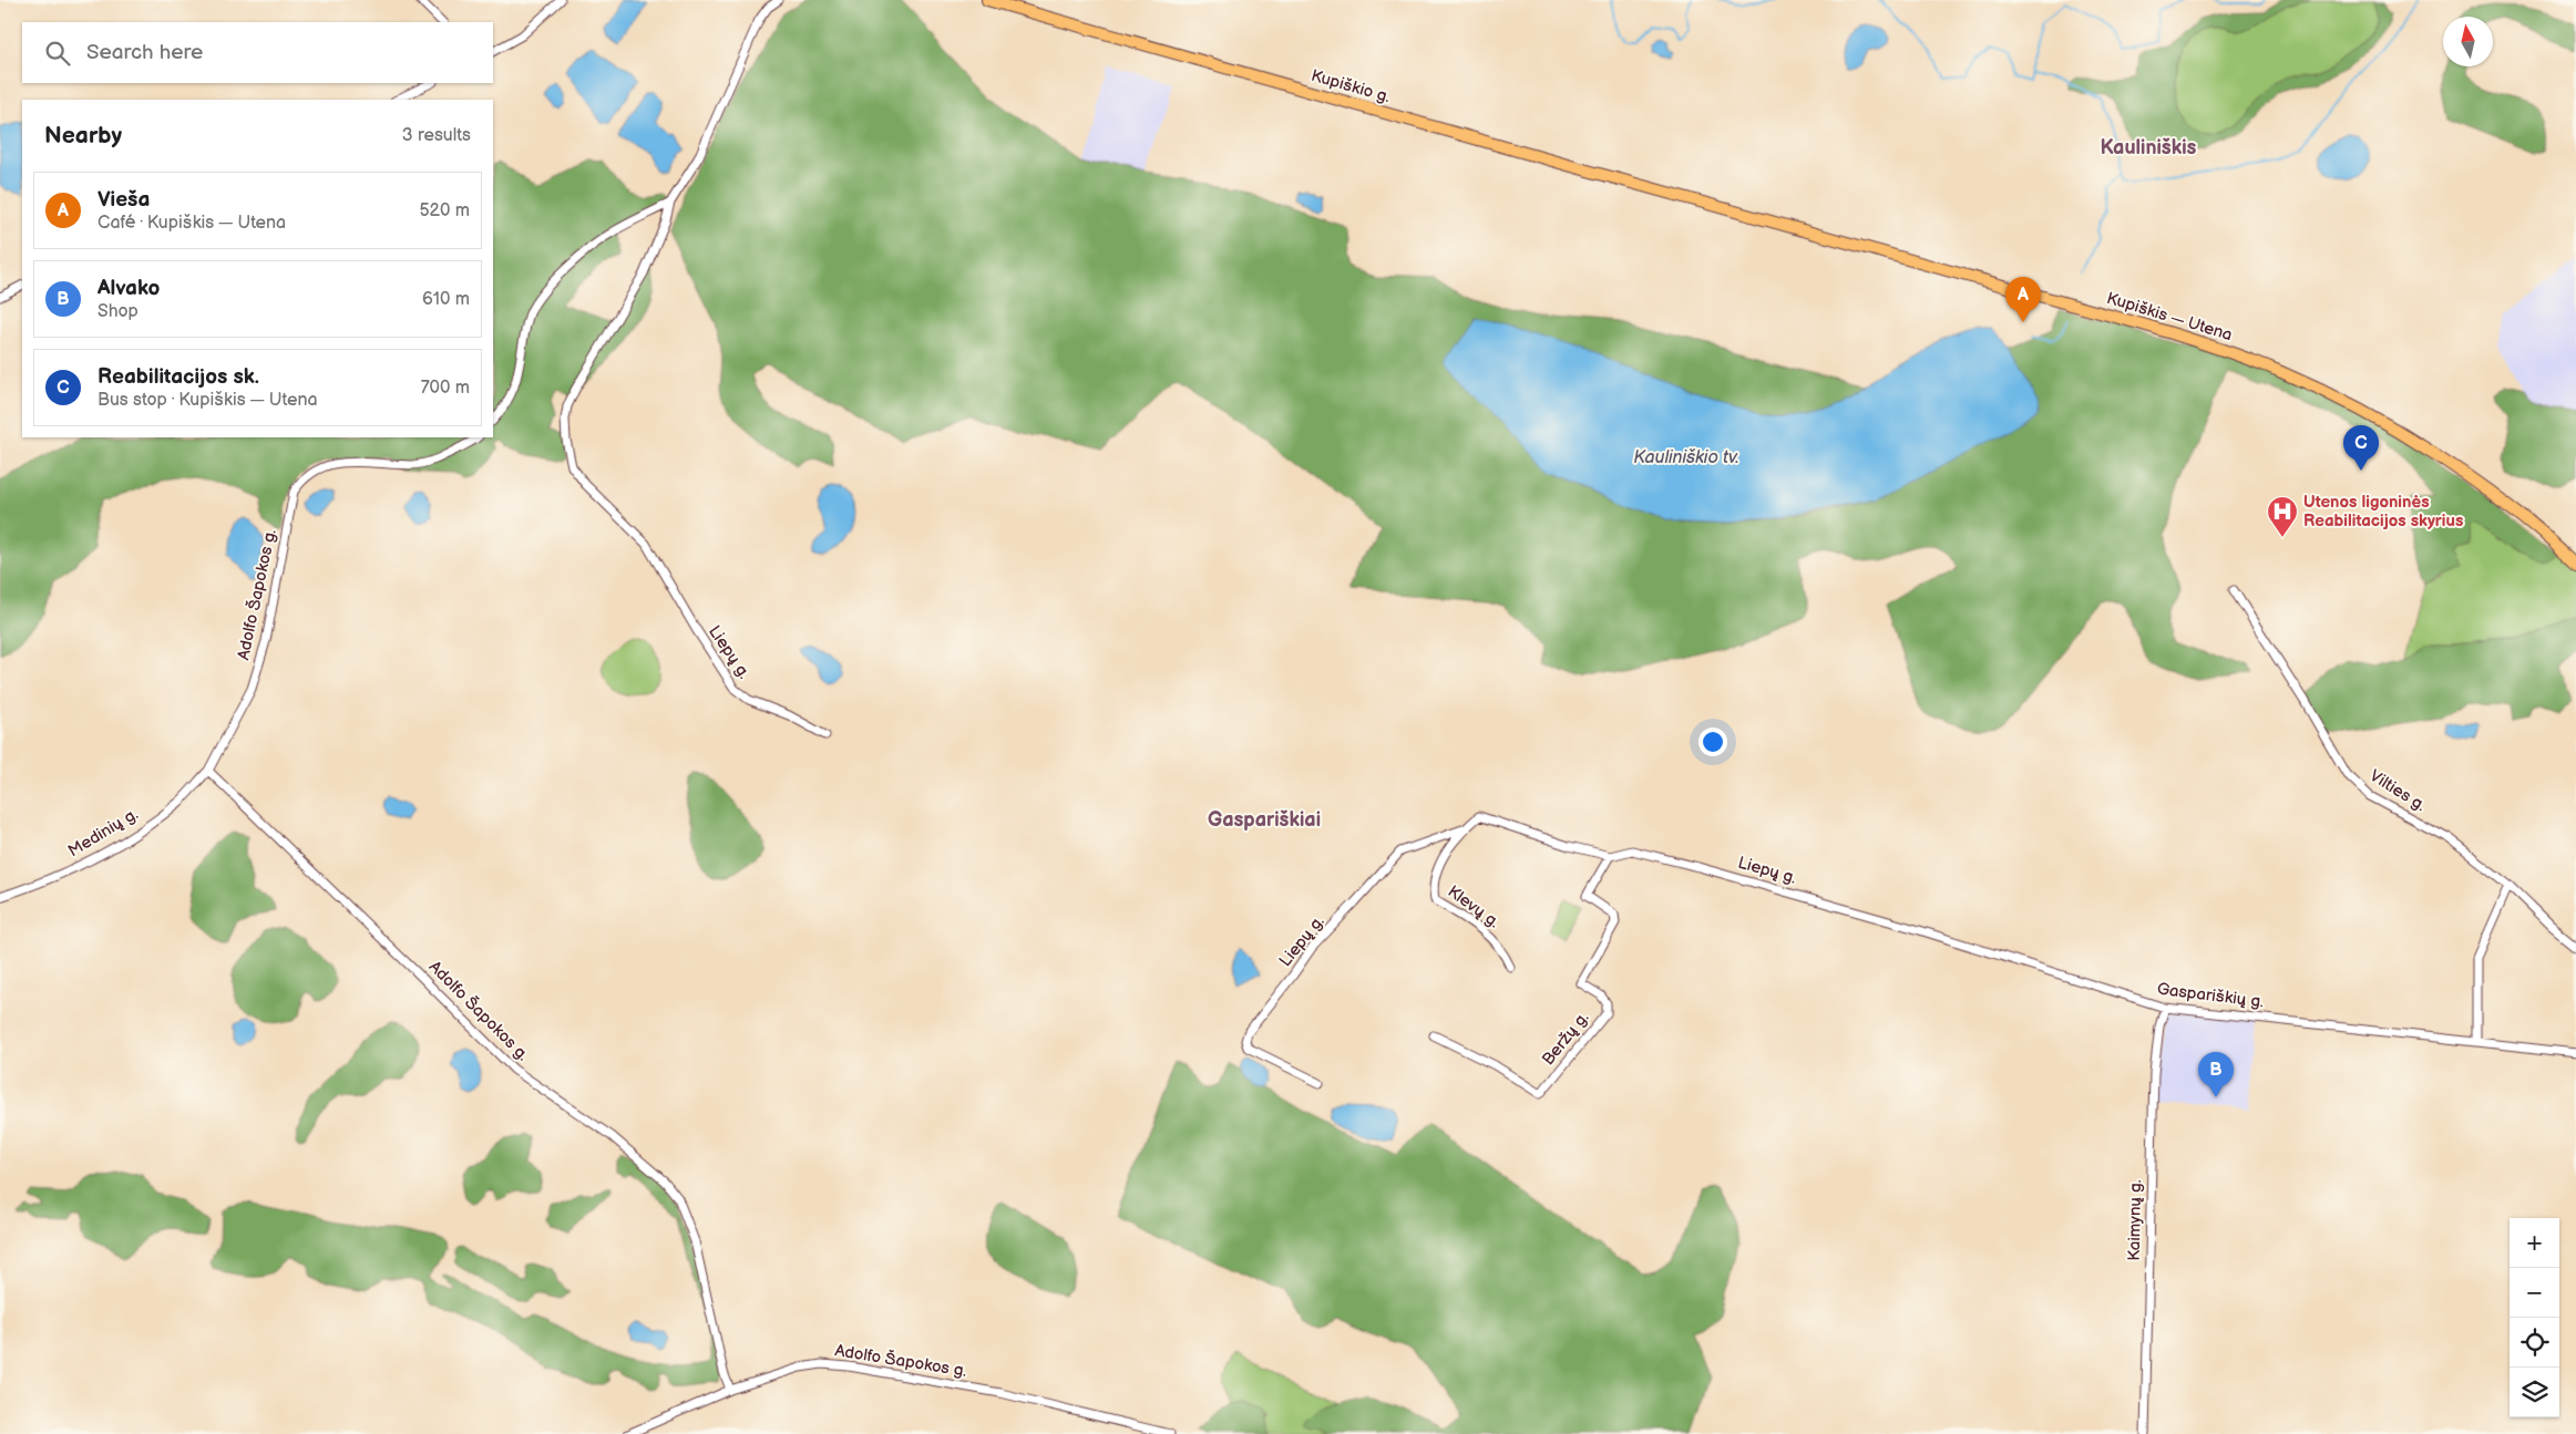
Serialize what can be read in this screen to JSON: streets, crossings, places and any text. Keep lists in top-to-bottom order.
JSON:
{
  "streets": {
    "main road": ["Kupiškio g.", "Kupiškis — Utena"],
    "street": [
      "Adolfo Šapokos g.",
      "Liepų g.",
      "Vilties g.",
      "Medinių g.",
      "Klevų g.",
      "Gaspariškių g.",
      "Beržų g.",
      "Kaimynų g."
    ]
  },
  "crossings": [
    ["Kupiškio g.", "Kupiškis — Utena"],
    ["Adolfo Šapokos g.", "Medinių g."],
    ["Liepų g.", "Klevų g."],
    ["Liepų g.", "Gaspariškių g."],
    ["Liepų g.", "Beržų g."],
    ["Gaspariškių g.", "Kaimynų g."]
  ],
  "districts": ["Kauliniškis", "Gaspariškiai"],
  "water": ["Kauliniškio tv."],
  "places": {
    "hospital": ["Utenos ligoninės Reabilitacijos skyrius"]
  },
  "north": "top",
  "page": {
    "search": "Search here",
    "heading": ["Nearby", "3 results"],
    "list": [
      {
        "mark": "A",
        "name": "Vieša",
        "note": "Café · Kupiškis — Utena",
        "value": "520 m"
      },
      {
        "mark": "B",
        "name": "Alvako",
        "note": "Shop",
        "value": "610 m"
      },
      {
        "mark": "C",
        "name": "Reabilitacijos sk.",
        "note": "Bus stop · Kupiškis — Utena",
        "value": "700 m"
      }
    ],
    "pins": ["A", "C", "B"],
    "map_buttons": ["+", "−"]
  }
}
